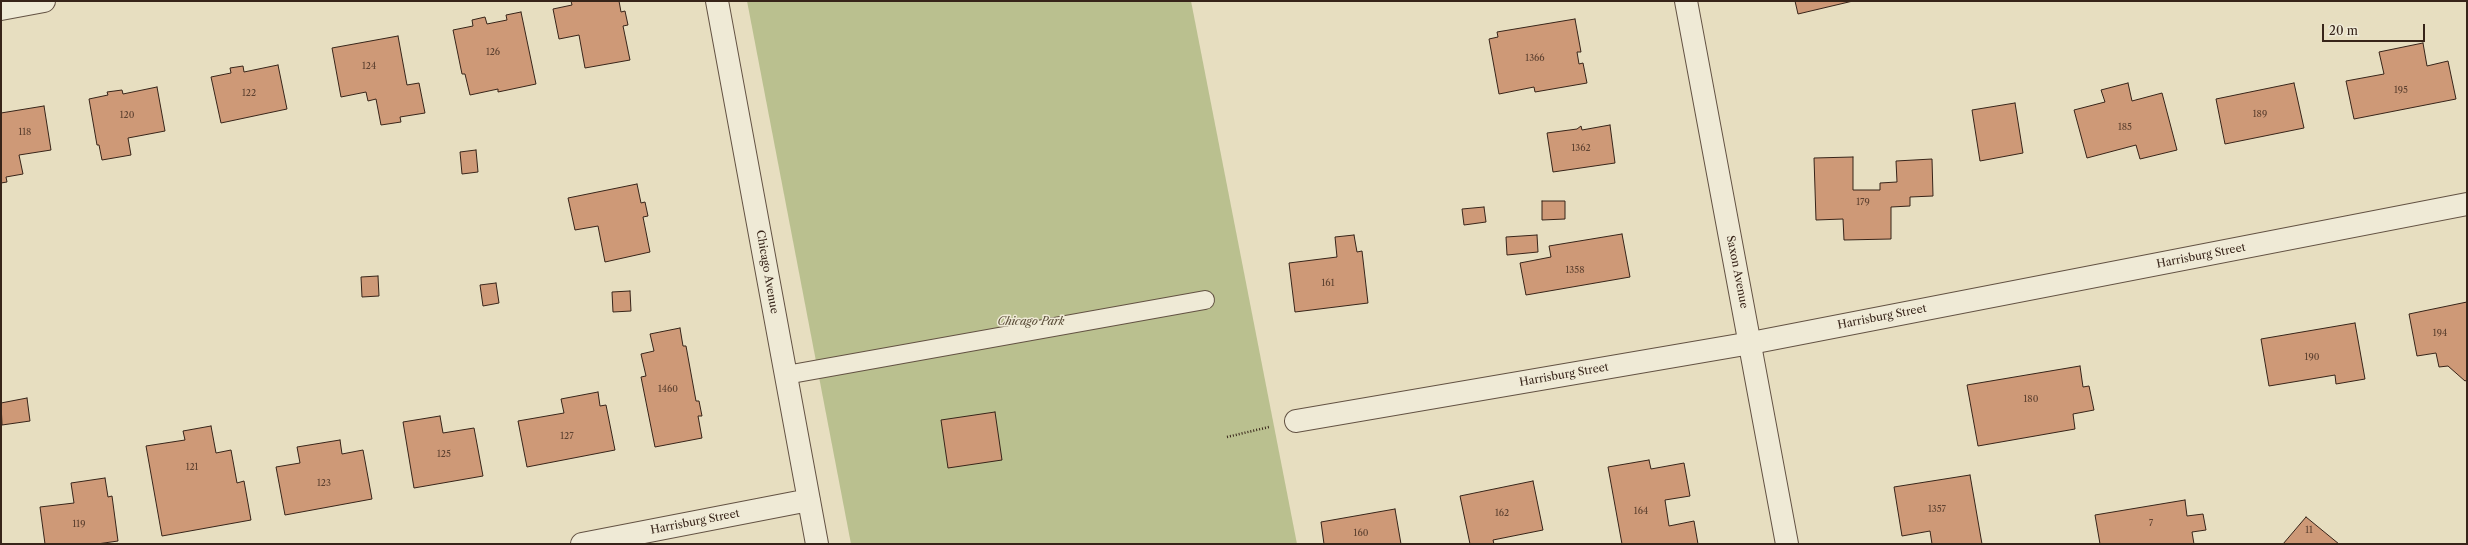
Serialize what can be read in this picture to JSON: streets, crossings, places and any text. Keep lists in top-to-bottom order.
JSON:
{
  "streets": {
    "street": ["Harrisburg Street", "Chicago Avenue", "Saxon Avenue"]
  },
  "crossings": [
    ["Harrisburg Street", "Chicago Avenue"],
    ["Harrisburg Street", "Saxon Avenue"]
  ],
  "parks": ["Chicago Park"],
  "house_numbers": [
    "126",
    "1366",
    "124",
    "195",
    "122",
    "189",
    "120",
    "185",
    "118",
    "1362",
    "179",
    "1358",
    "161",
    "194",
    "190",
    "1460",
    "180",
    "127",
    "125",
    "121",
    "123",
    "1357",
    "164",
    "162",
    "7",
    "119",
    "11",
    "160"
  ],
  "scale_bar": "20 m"
}
